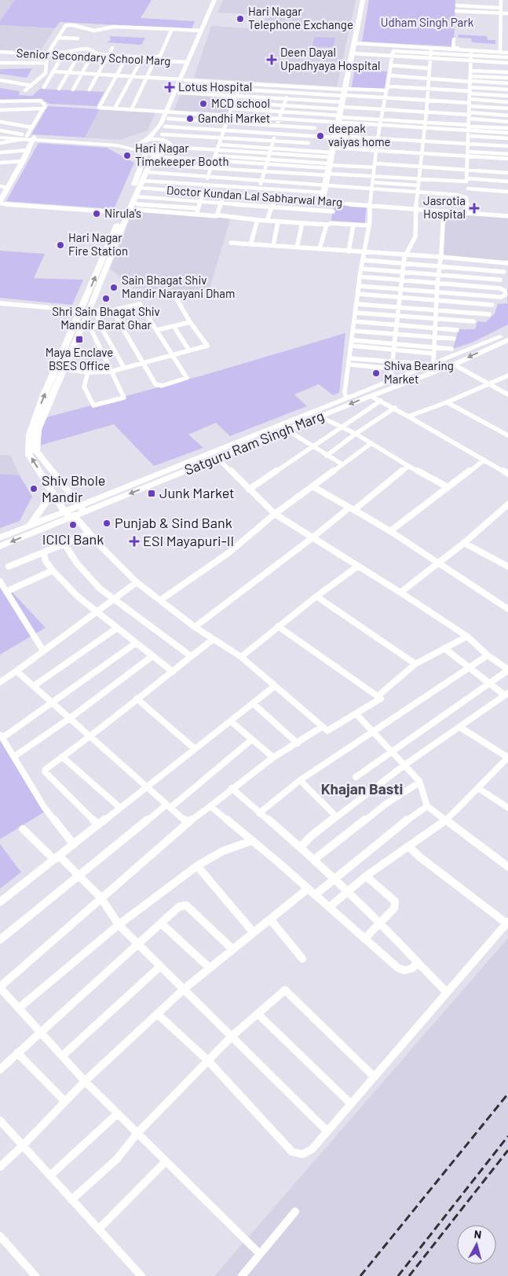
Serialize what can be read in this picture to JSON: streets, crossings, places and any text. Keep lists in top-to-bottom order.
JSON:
{
  "streets": {
    "street": ["Senior Secondary School Marg", "Doctor Kundan Lal Sabharwal Marg", "Satguru Ram Singh Marg"]
  },
  "districts": ["Khajan Basti"],
  "parks": ["Udham Singh Park"],
  "places": {
    "other": [
      "Hari Nagar Telephone Exchange",
      "MCD school",
      "Gandhi Market",
      "deepak vaiyas home",
      "Hari Nagar Timekeeper Booth",
      "Nirula's",
      "Hari Nagar Fire Station",
      "Sain Bhagat Shiv Mandir Narayani Dham",
      "Shri Sain Bhagat Shiv Mandir Barat Ghar",
      "Shiva Bearing Market",
      "Shiv Bhole Mandir",
      "Punjab & Sind Bank",
      "ICICI Bank"
    ],
    "health": [
      "Deen Dayal Upadhyaya Hospital",
      "Lotus Hospital",
      "Jasrotia Hospital",
      "ESI Mayapuri-II"
    ],
    "transit": ["Maya Enclave BSES Office", "Junk Market"]
  },
  "north": "top"
}
